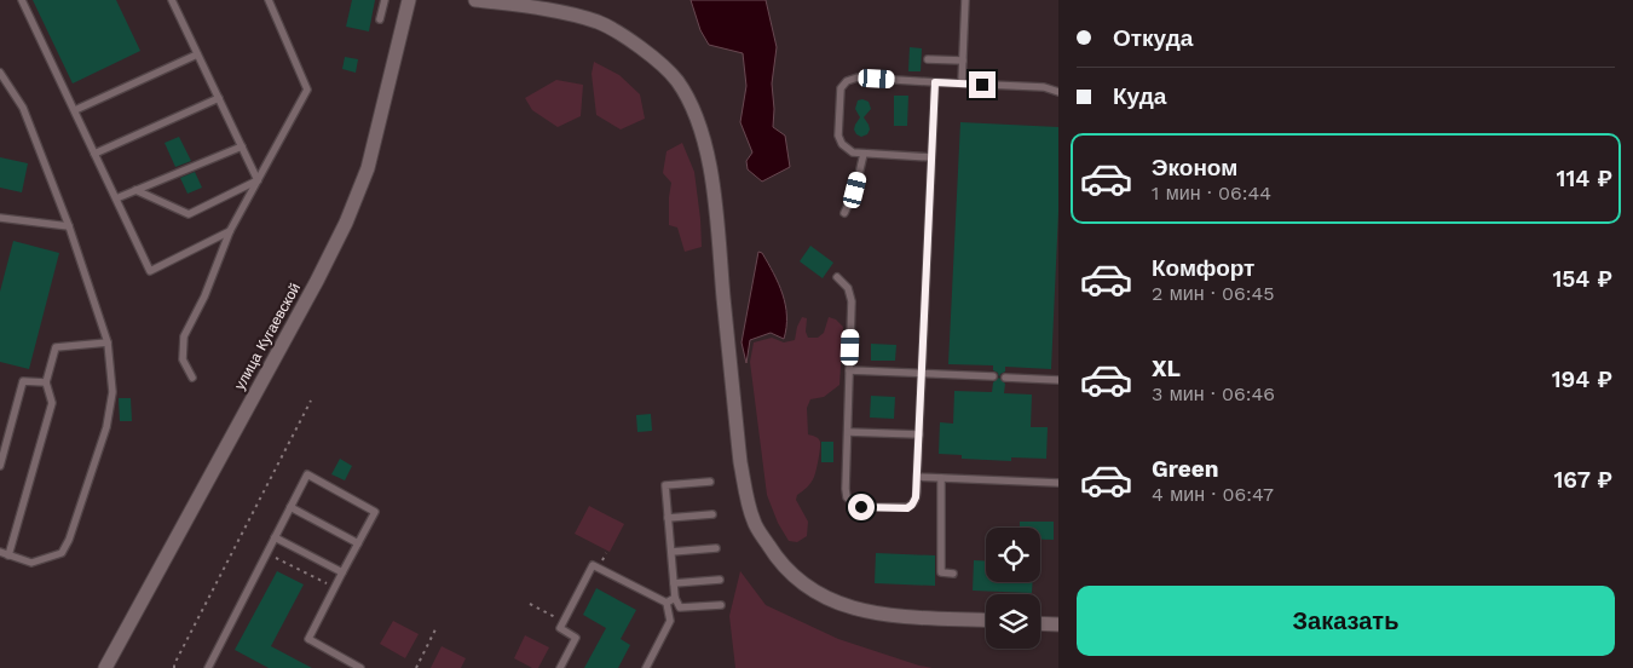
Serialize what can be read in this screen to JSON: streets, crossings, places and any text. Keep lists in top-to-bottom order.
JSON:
{
  "streets": {
    "street": ["улица Кугаевской"]
  },
  "page": {
    "banner": ["Откуда", "Куда"],
    "list": [
      {
        "name": "Эконом",
        "note": "1 мин · 06:44",
        "value": "114 ₽"
      },
      {
        "name": "Комфорт",
        "note": "2 мин · 06:45",
        "value": "154 ₽"
      },
      {
        "name": "XL",
        "note": "3 мин · 06:46",
        "value": "194 ₽"
      },
      {
        "name": "Green",
        "note": "4 мин · 06:47",
        "value": "167 ₽"
      }
    ],
    "buttons": "Заказать"
  }
}
